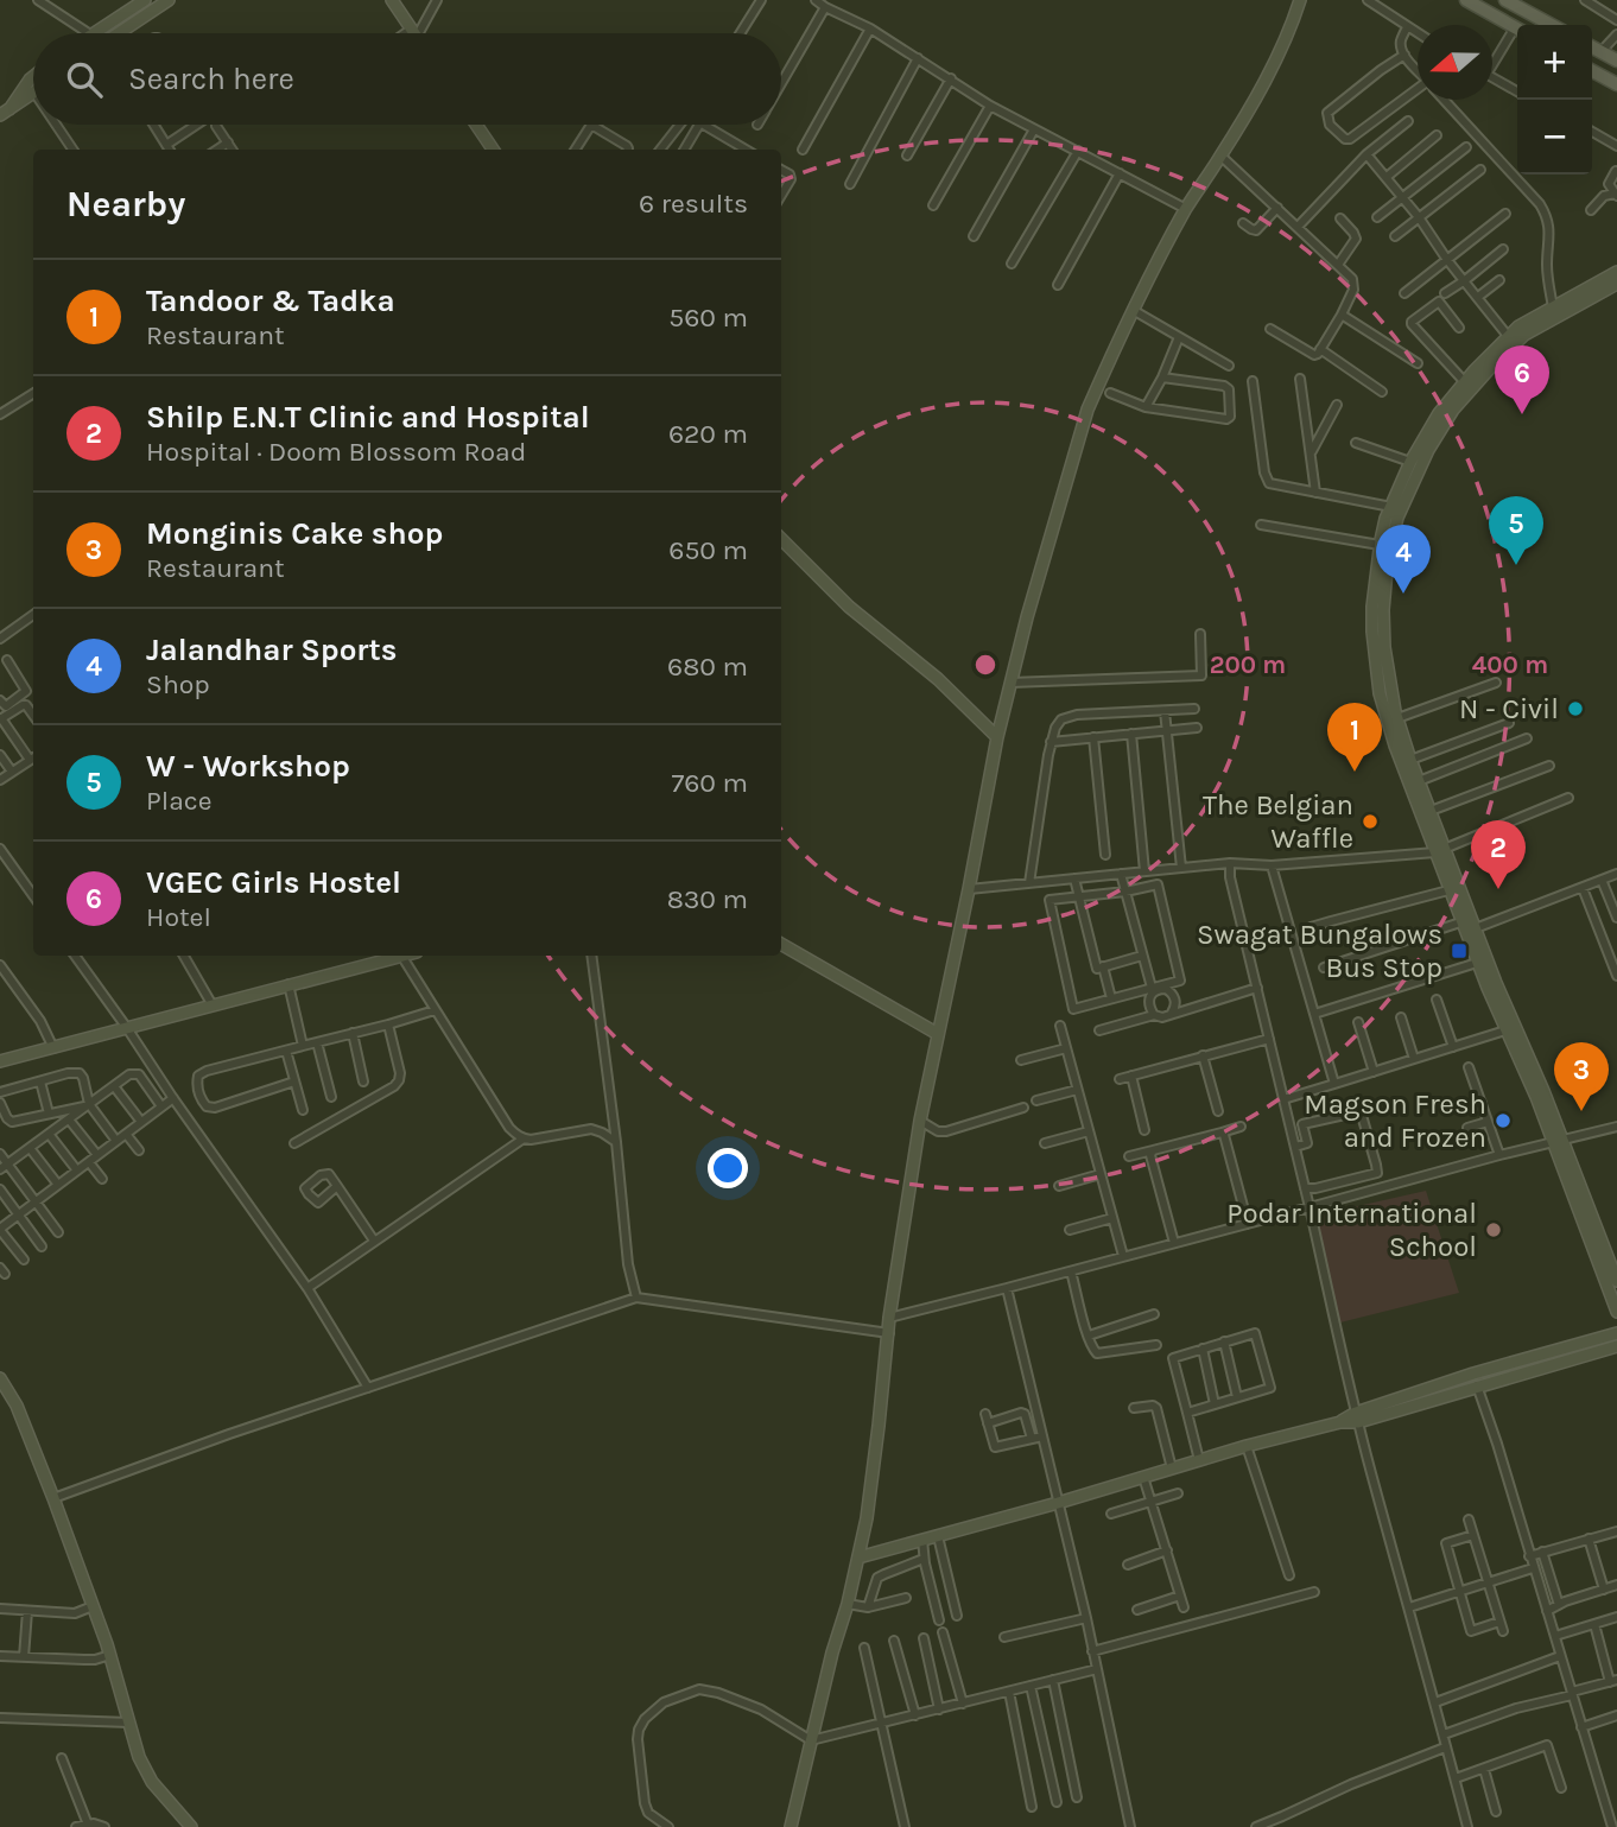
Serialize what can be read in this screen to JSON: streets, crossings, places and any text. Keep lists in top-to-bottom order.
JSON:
{
  "places": {
    "other": [
      "N - Civil",
      "The Belgian Waffle",
      "Magson Fresh and Frozen",
      "Podar International School"
    ],
    "transit": ["Swagat Bungalows Bus Stop"]
  },
  "north": "left",
  "page": {
    "map_buttons": ["+", "−"],
    "search": "Search here",
    "heading": ["Nearby", "6 results"],
    "list": [
      {
        "mark": "1",
        "name": "Tandoor & Tadka",
        "note": "Restaurant",
        "value": "560 m"
      },
      {
        "mark": "2",
        "name": "Shilp E.N.T Clinic and Hospital",
        "note": "Hospital · Doom Blossom Road",
        "value": "620 m"
      },
      {
        "mark": "3",
        "name": "Monginis Cake shop",
        "note": "Restaurant",
        "value": "650 m"
      },
      {
        "mark": "4",
        "name": "Jalandhar Sports",
        "note": "Shop",
        "value": "680 m"
      },
      {
        "mark": "5",
        "name": "W - Workshop",
        "note": "Place",
        "value": "760 m"
      },
      {
        "mark": "6",
        "name": "VGEC Girls Hostel",
        "note": "Hotel",
        "value": "830 m"
      }
    ],
    "pins": [
      "6",
      "5",
      "4",
      "1",
      "2",
      "3"
    ]
  },
  "rings": ["200 m", "400 m"]
}
